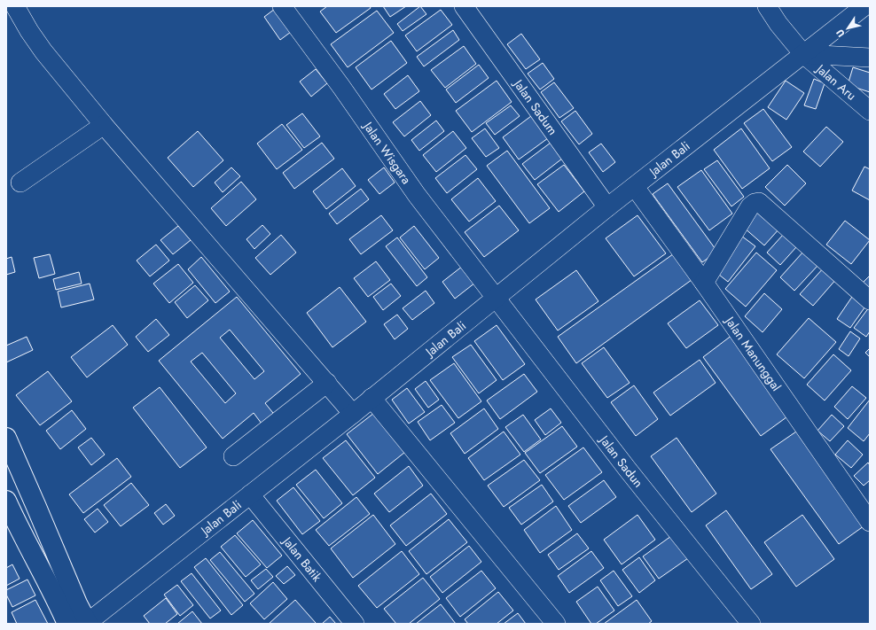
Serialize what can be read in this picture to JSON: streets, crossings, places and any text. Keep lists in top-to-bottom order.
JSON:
{
  "streets": {
    "street": [
      "Jalan Aru",
      "Jalan Sadum",
      "Jalan Wisgara",
      "Jalan Bali",
      "Jalan Manunggal",
      "Jalan Sadun",
      "Jalan Batik"
    ]
  },
  "crossings": [
    ["Jalan Aru", "Jalan Bali"],
    ["Jalan Sadum", "Jalan Bali"],
    ["Jalan Wisgara", "Jalan Bali"],
    ["Jalan Wisgara", "Jalan Sadun"],
    ["Jalan Bali", "Jalan Manunggal"],
    ["Jalan Bali", "Jalan Sadun"],
    ["Jalan Bali", "Jalan Batik"]
  ],
  "north": "bottom left"
}
